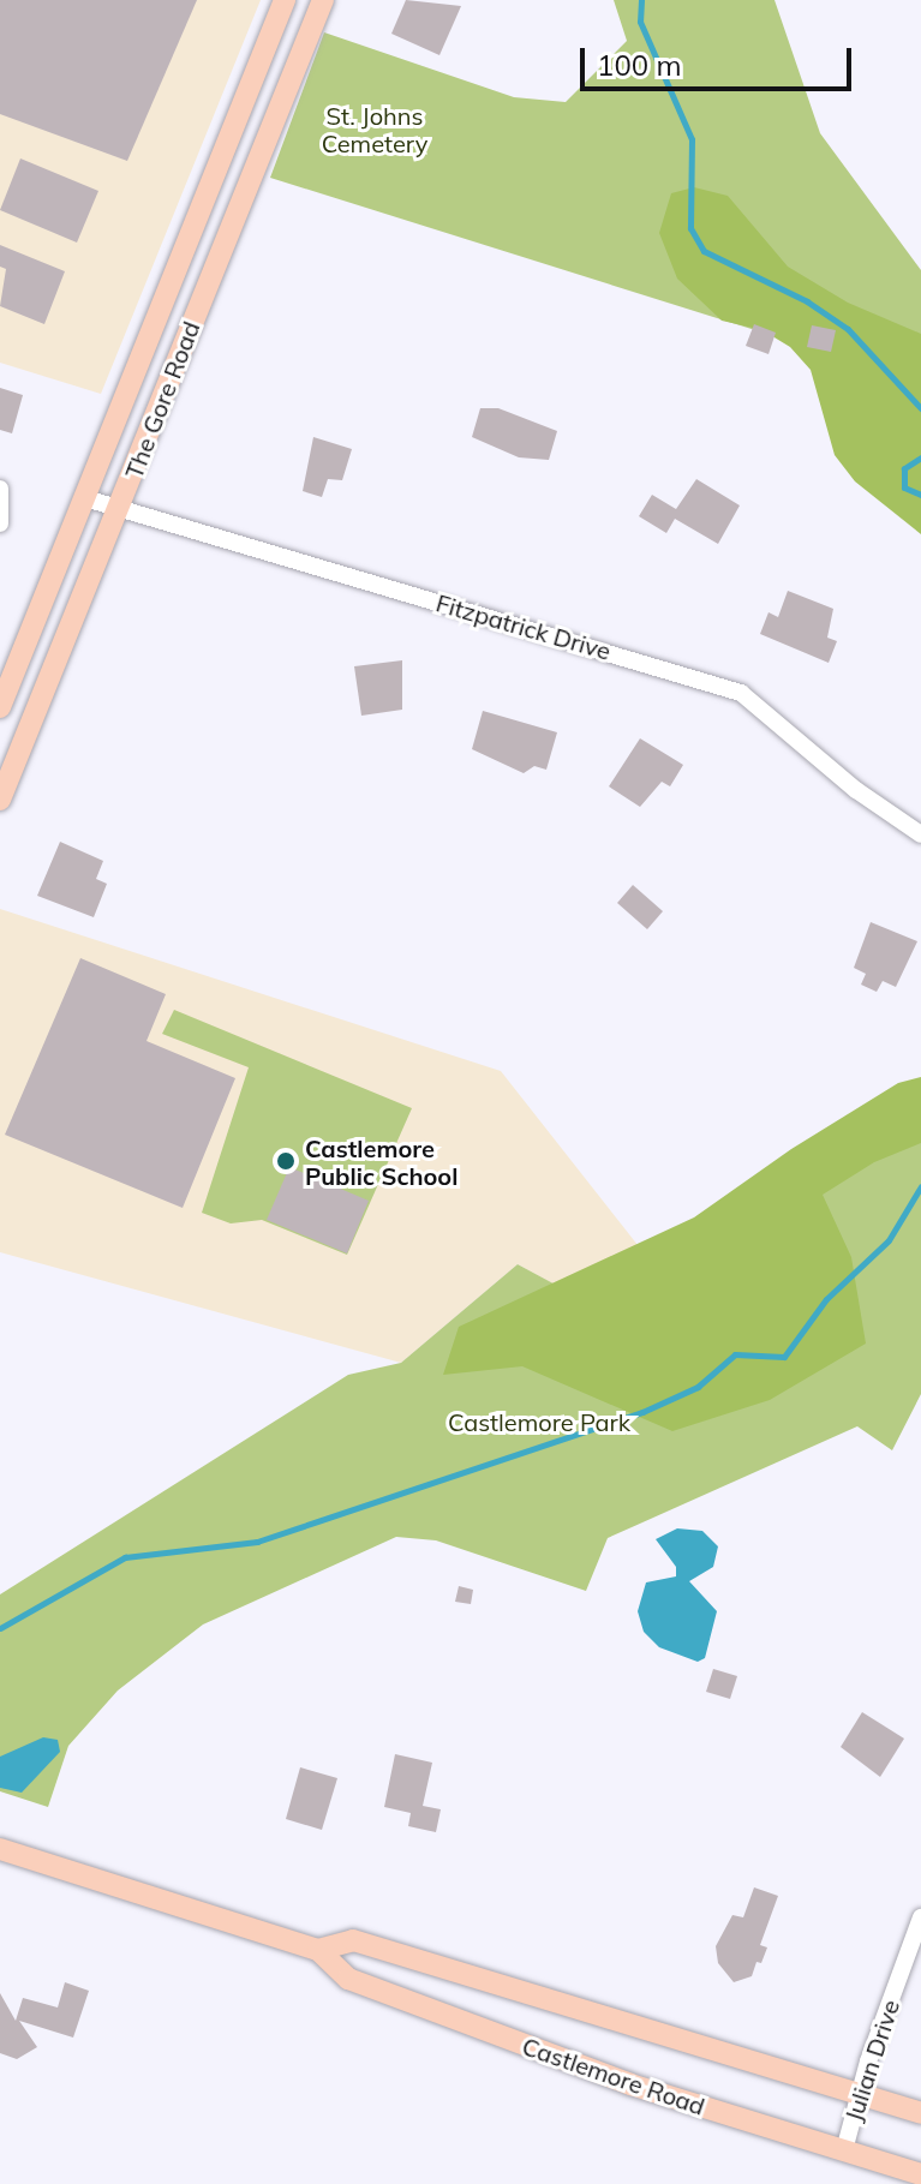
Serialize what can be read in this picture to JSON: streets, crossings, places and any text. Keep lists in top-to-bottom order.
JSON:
{
  "streets": {
    "main road": ["The Gore Road", "Castlemore Road"],
    "street": ["Fitzpatrick Drive", "Julian Drive"]
  },
  "crossings": [
    ["The Gore Road", "Fitzpatrick Drive"],
    ["Julian Drive", "Castlemore Road"]
  ],
  "parks": ["St. Johns Cemetery", "Castlemore Park"],
  "places": ["Castlemore Public School"],
  "scale_bar": "100 m"
}
